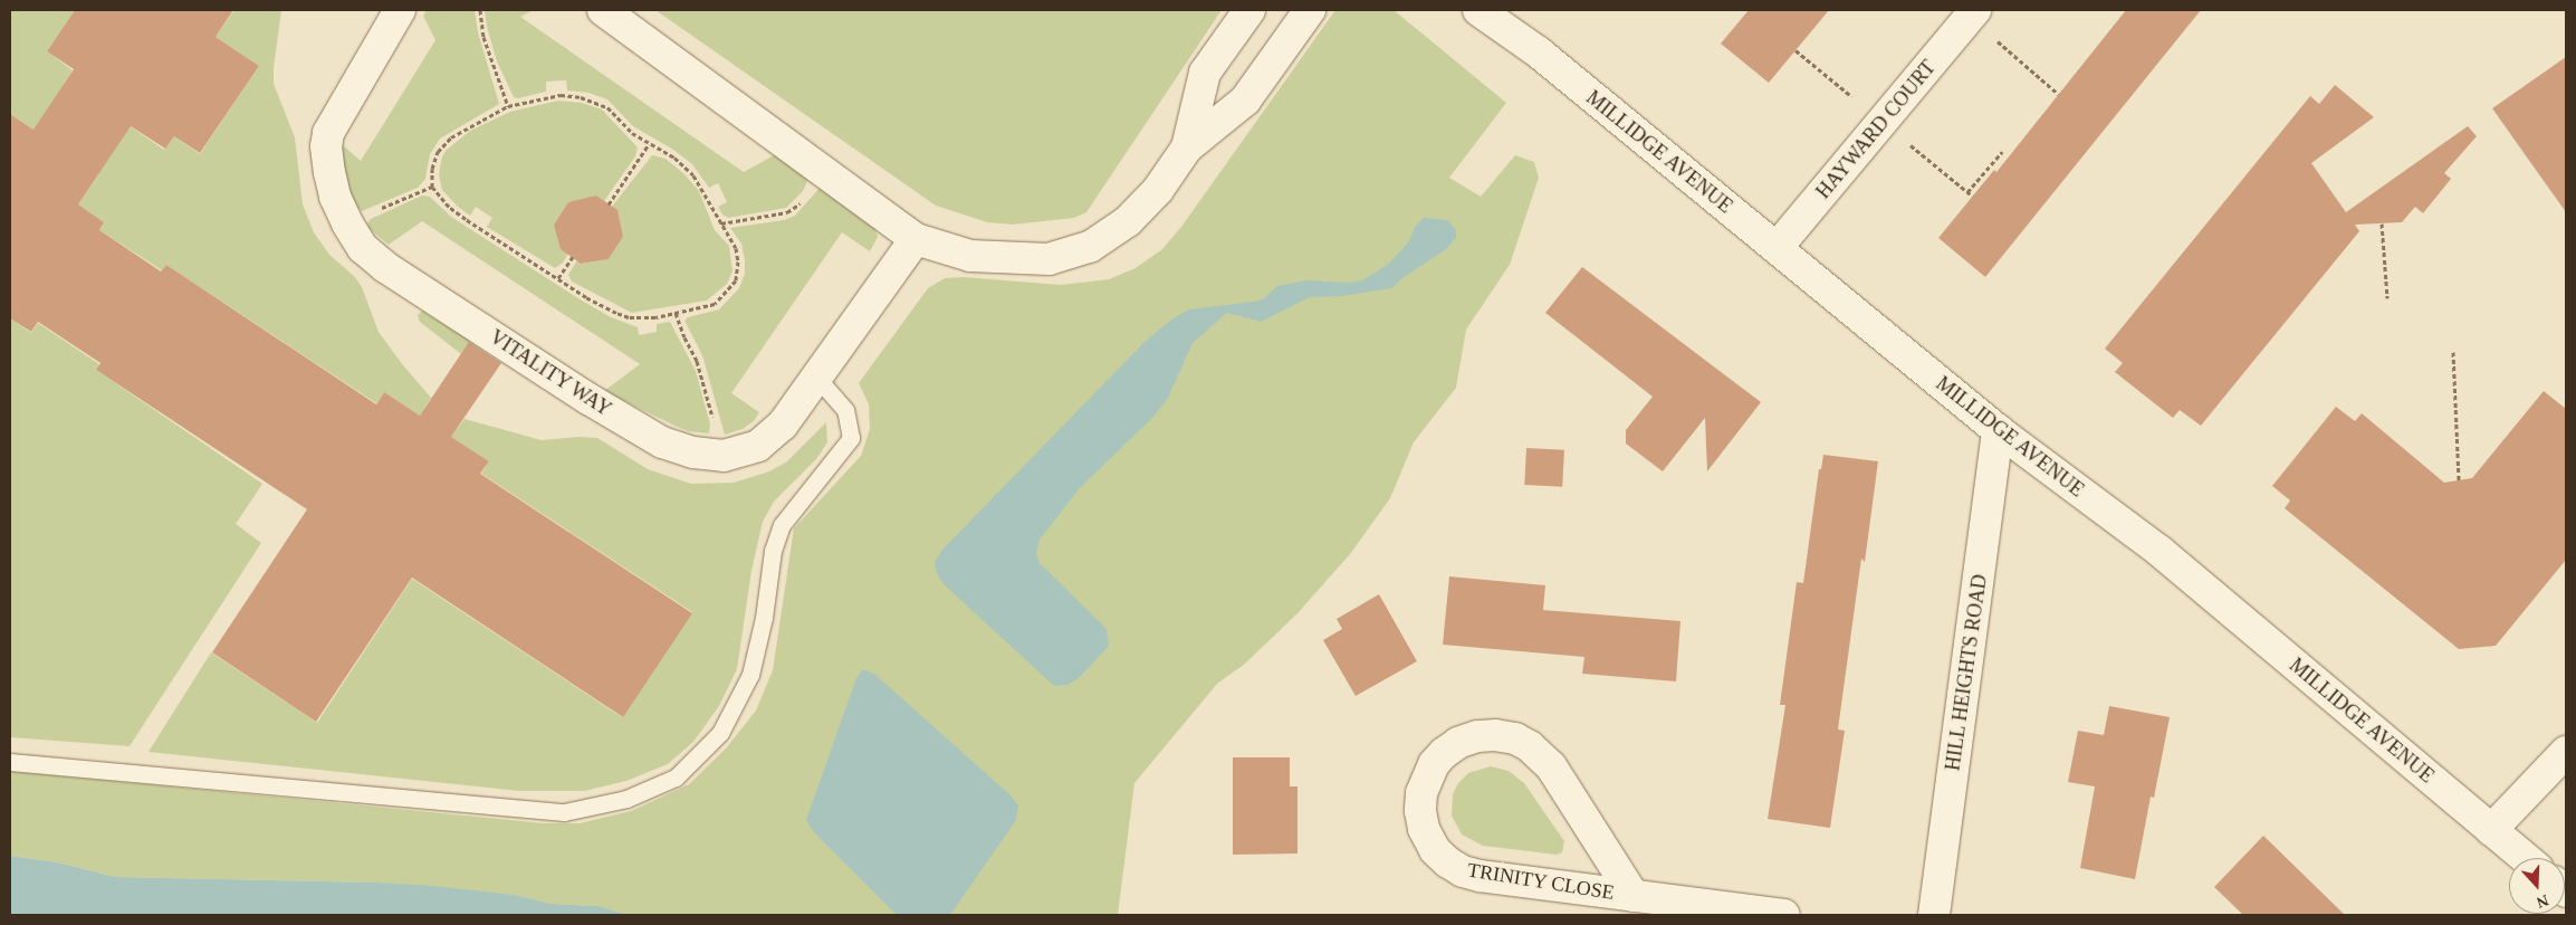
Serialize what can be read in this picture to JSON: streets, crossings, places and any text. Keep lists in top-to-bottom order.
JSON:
{
  "streets": {
    "street": [
      "HAYWARD COURT",
      "MILLIDGE AVENUE",
      "VITALITY WAY",
      "HILL HEIGHTS ROAD",
      "TRINITY CLOSE"
    ]
  },
  "crossings": [
    ["HAYWARD COURT", "MILLIDGE AVENUE"],
    ["MILLIDGE AVENUE", "HILL HEIGHTS ROAD"]
  ],
  "north": "bottom"
}
